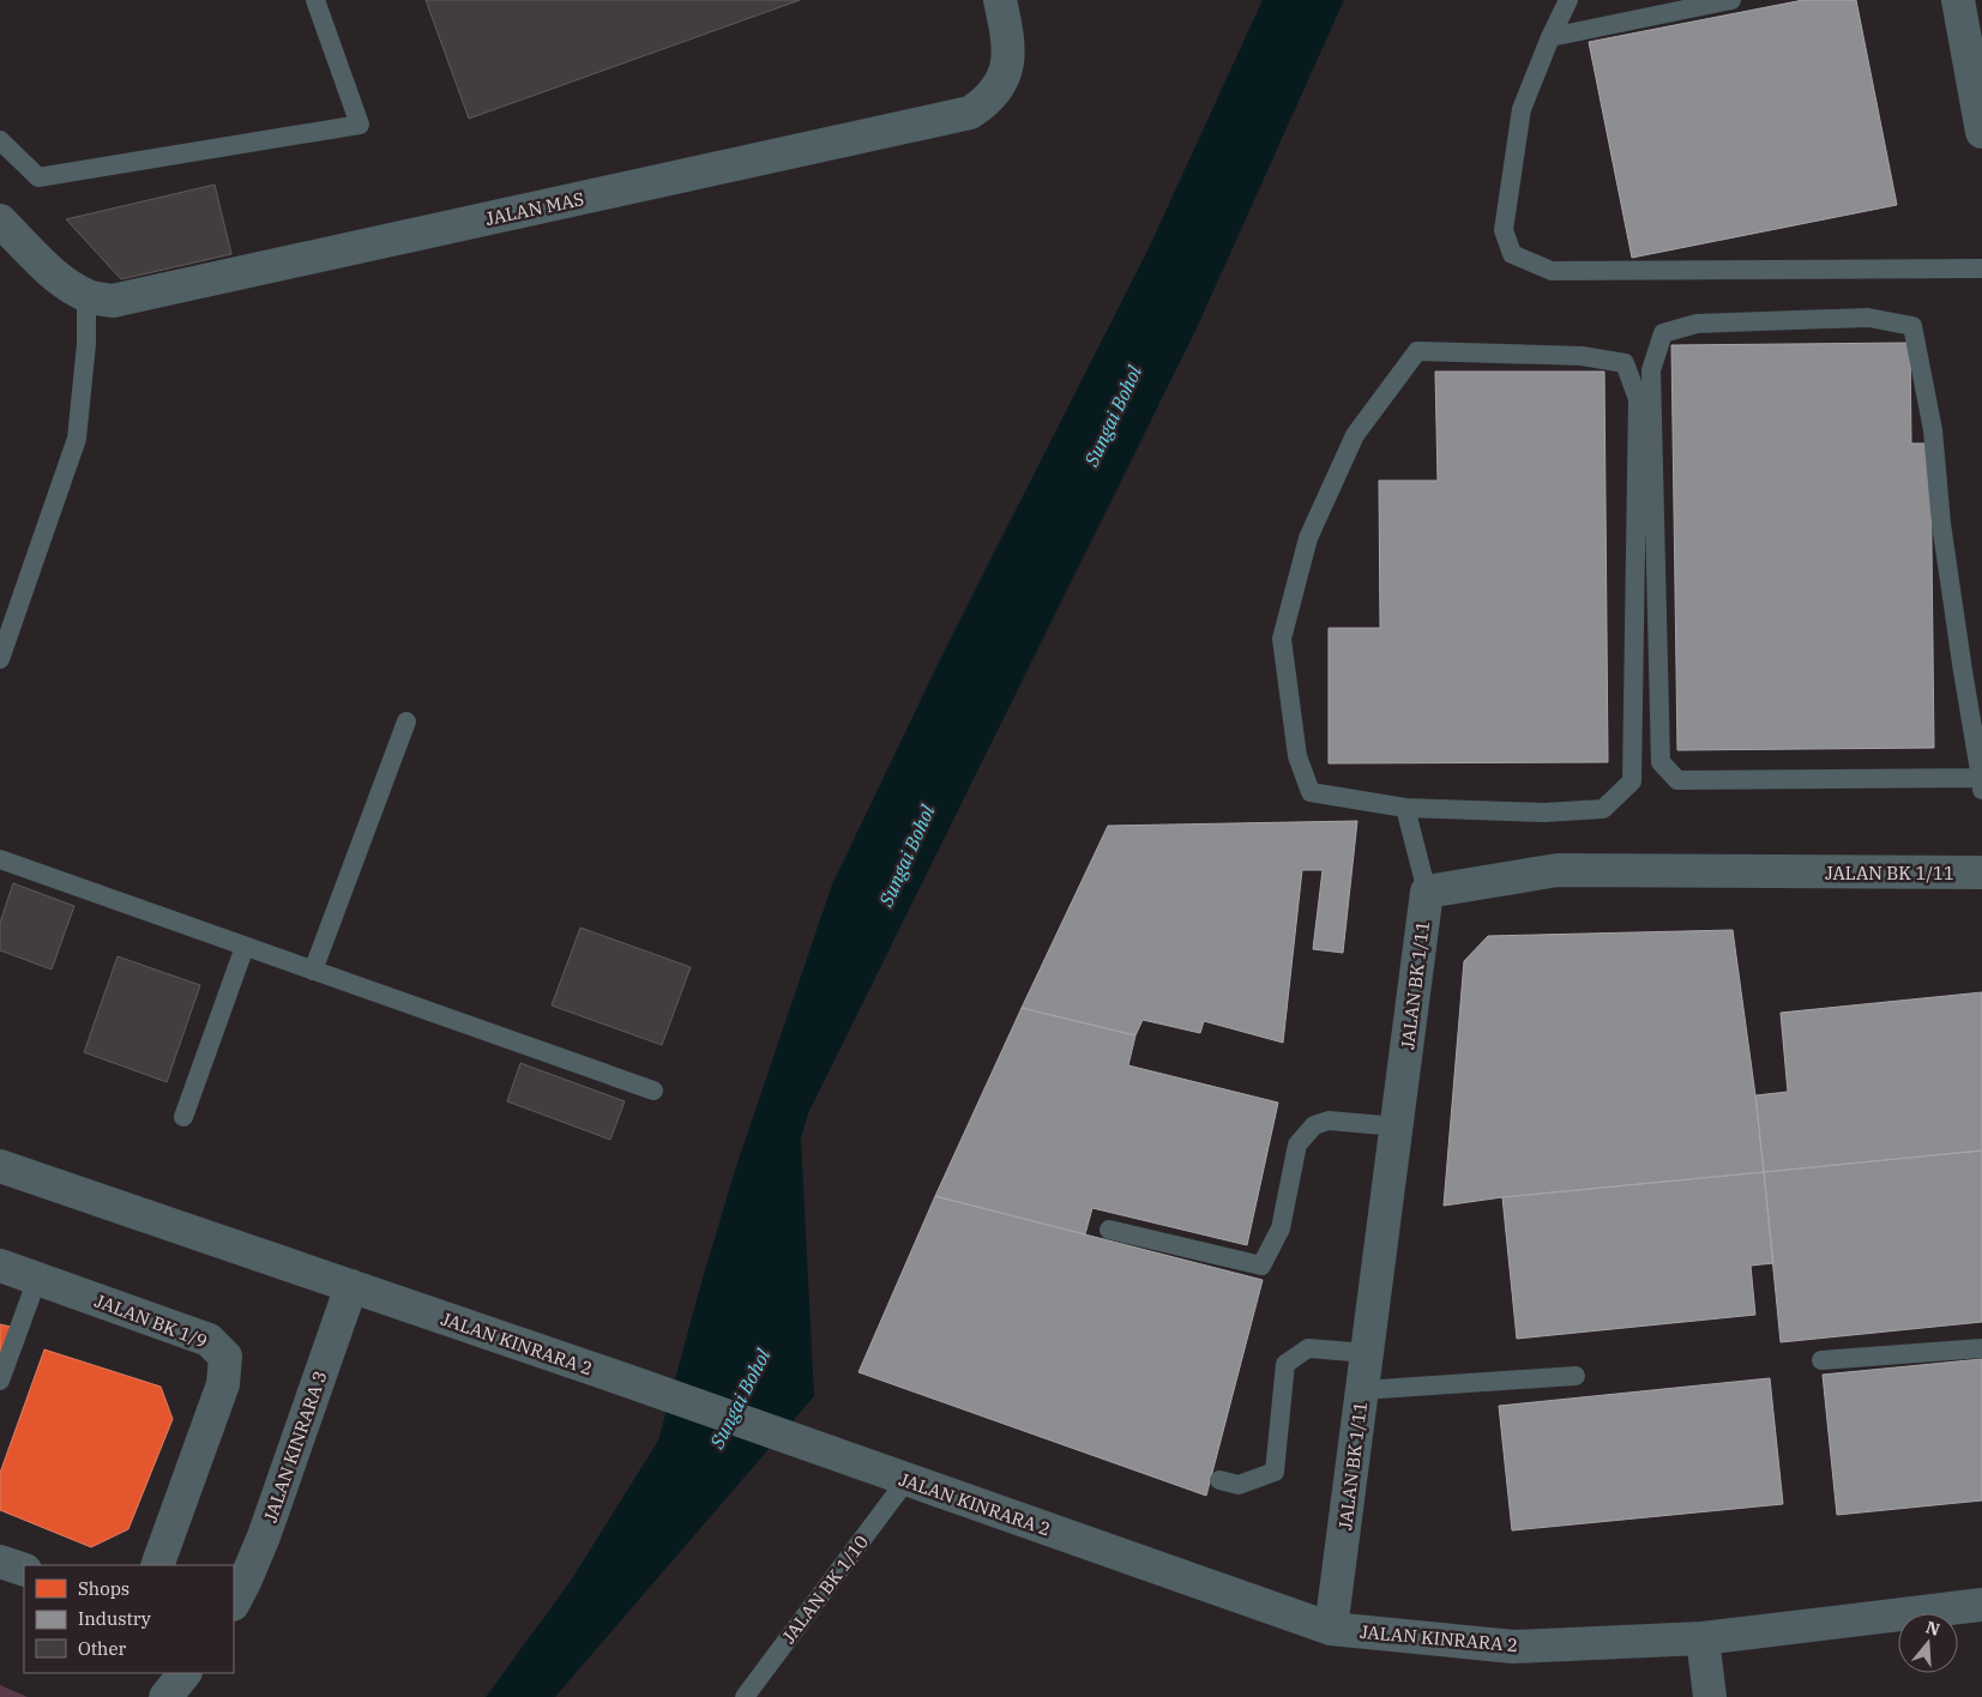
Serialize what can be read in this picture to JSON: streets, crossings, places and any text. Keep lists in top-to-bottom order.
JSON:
{
  "streets": {
    "street": [
      "JALAN MAS",
      "JALAN BK 1/11",
      "JALAN BK 1/9",
      "JALAN KINRARA 2",
      "JALAN KINRARA 3"
    ],
    "lane": ["JALAN BK 1/10"]
  },
  "crossings": [
    ["JALAN BK 1/11", "JALAN KINRARA 2"],
    ["JALAN KINRARA 2", "JALAN KINRARA 3"],
    ["JALAN KINRARA 2", "JALAN BK 1/10"]
  ],
  "water": ["Sungai Bohol"],
  "legend": ["Shops", "Industry", "Other"],
  "north": "top"
}
